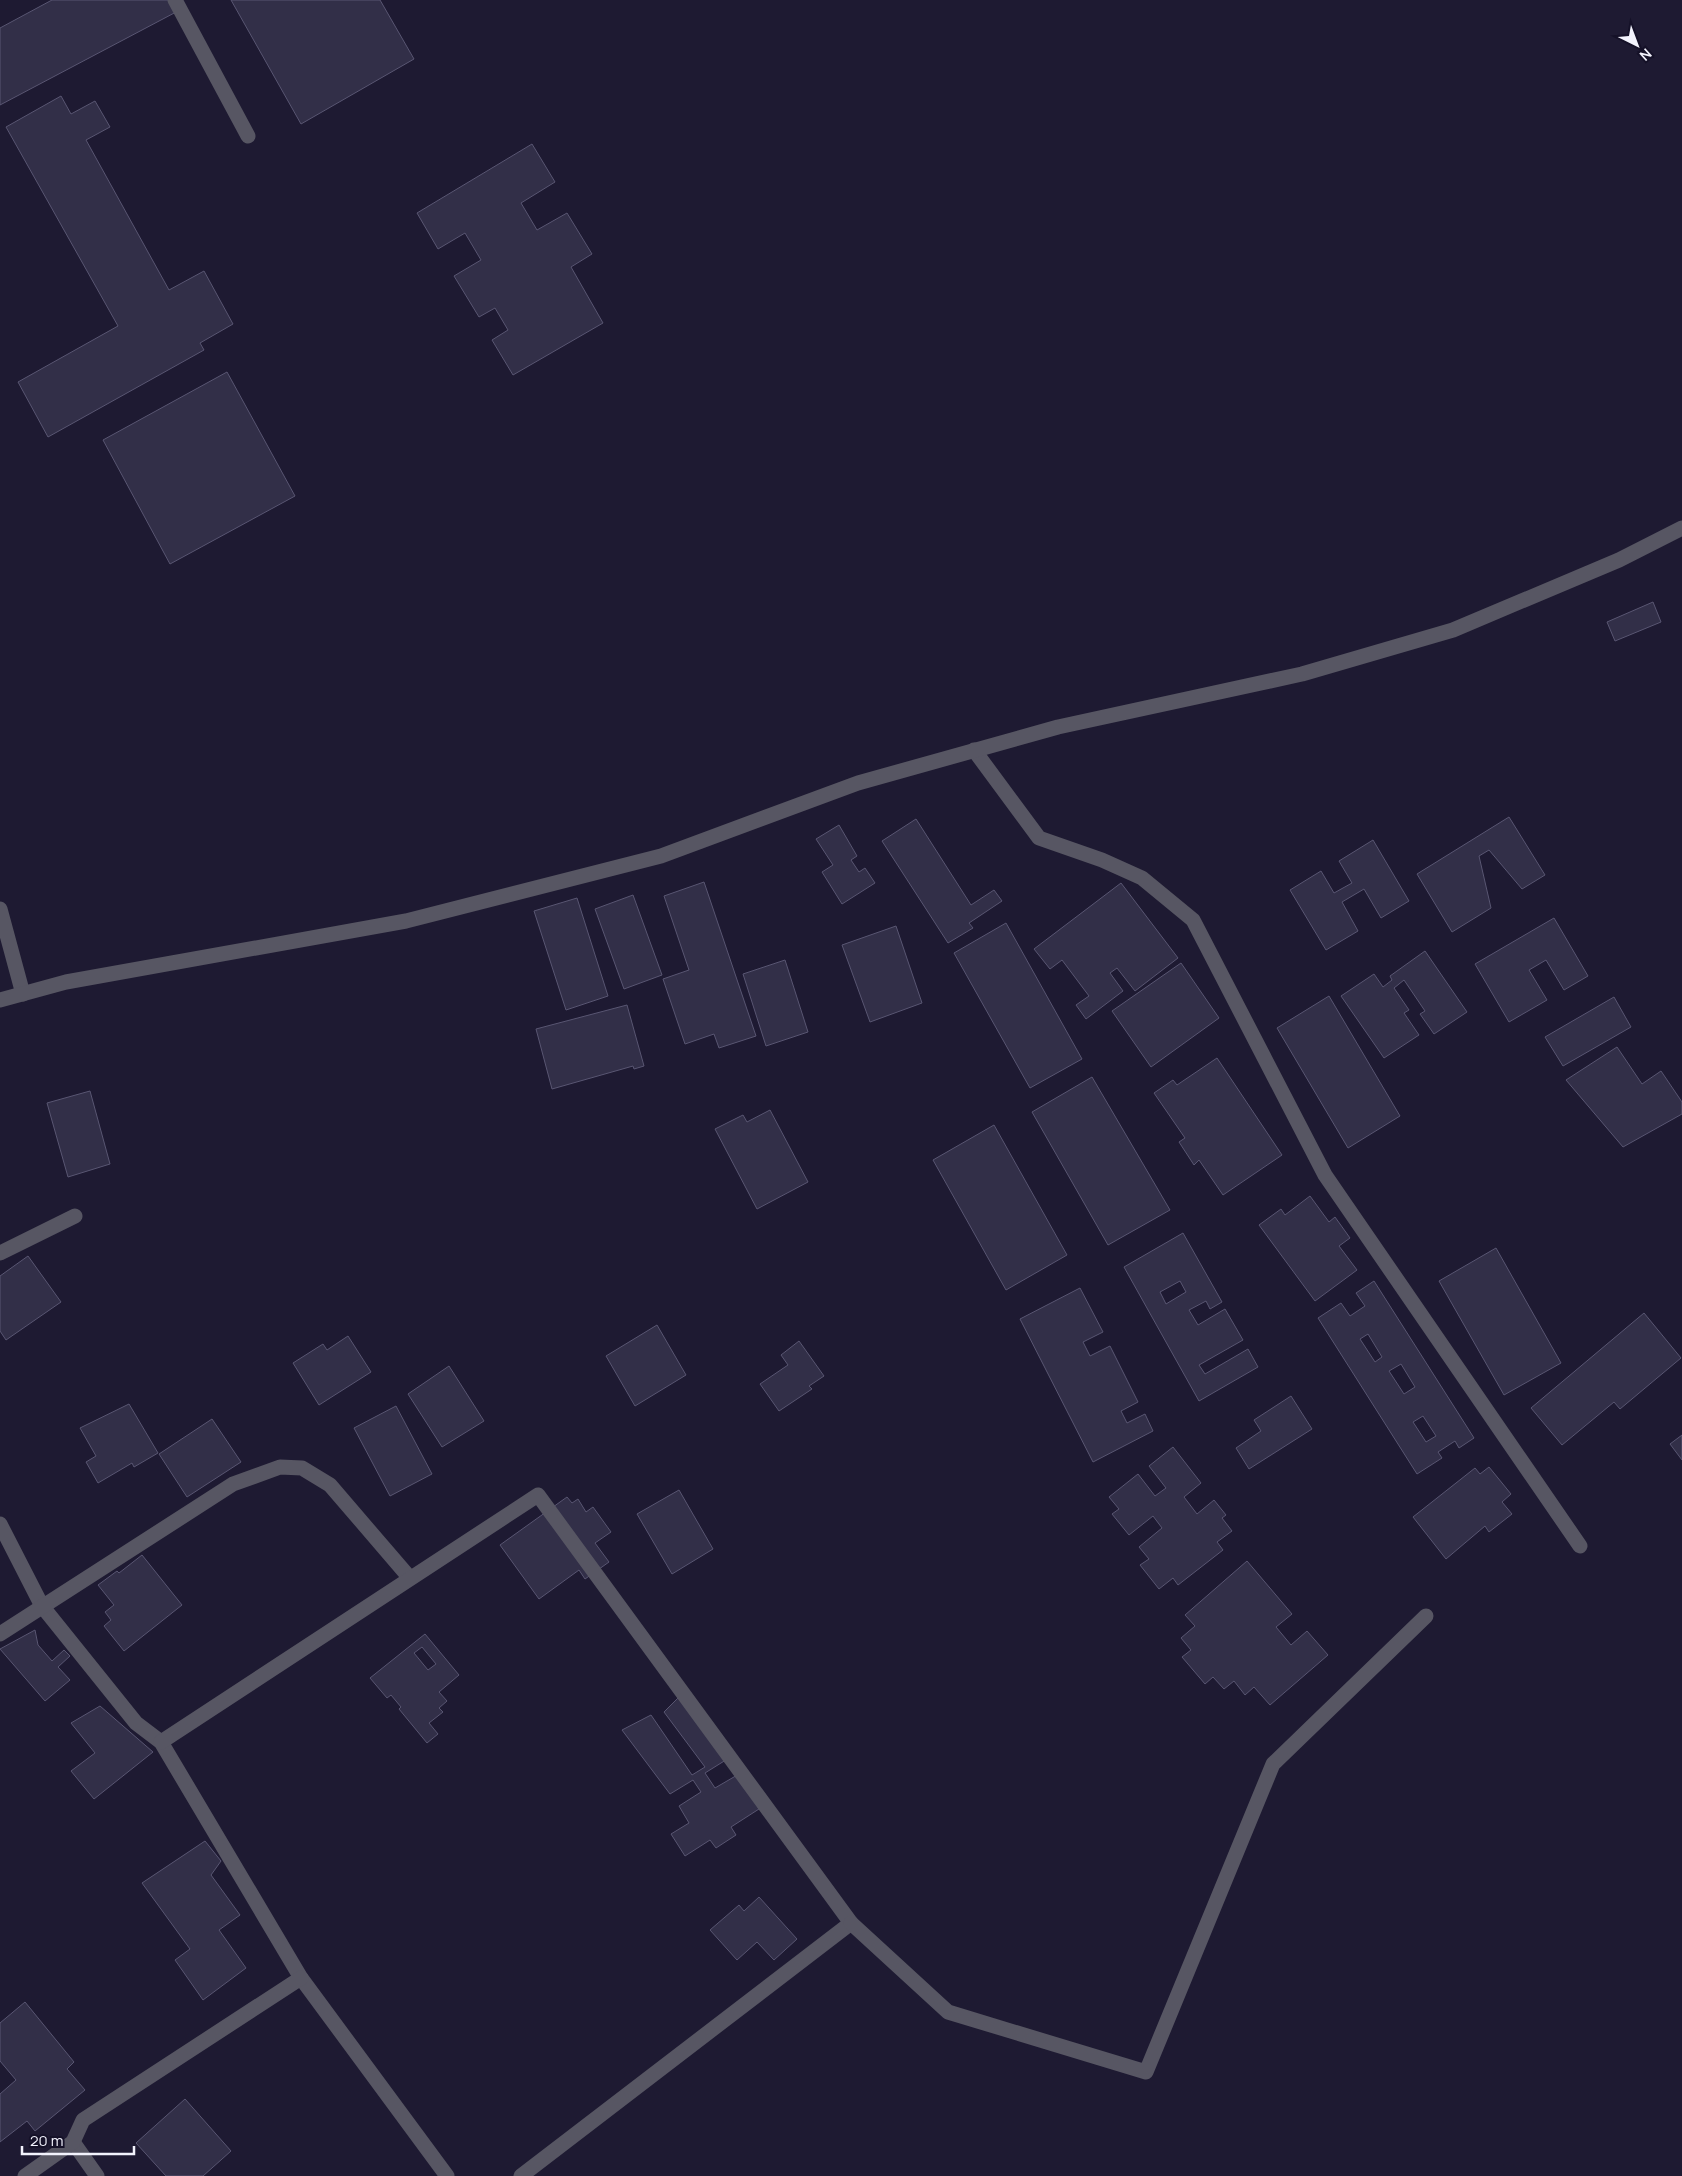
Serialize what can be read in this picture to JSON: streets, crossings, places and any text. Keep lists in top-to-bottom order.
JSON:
{
  "scale_bar": "20 m",
  "north": "bottom right"
}
